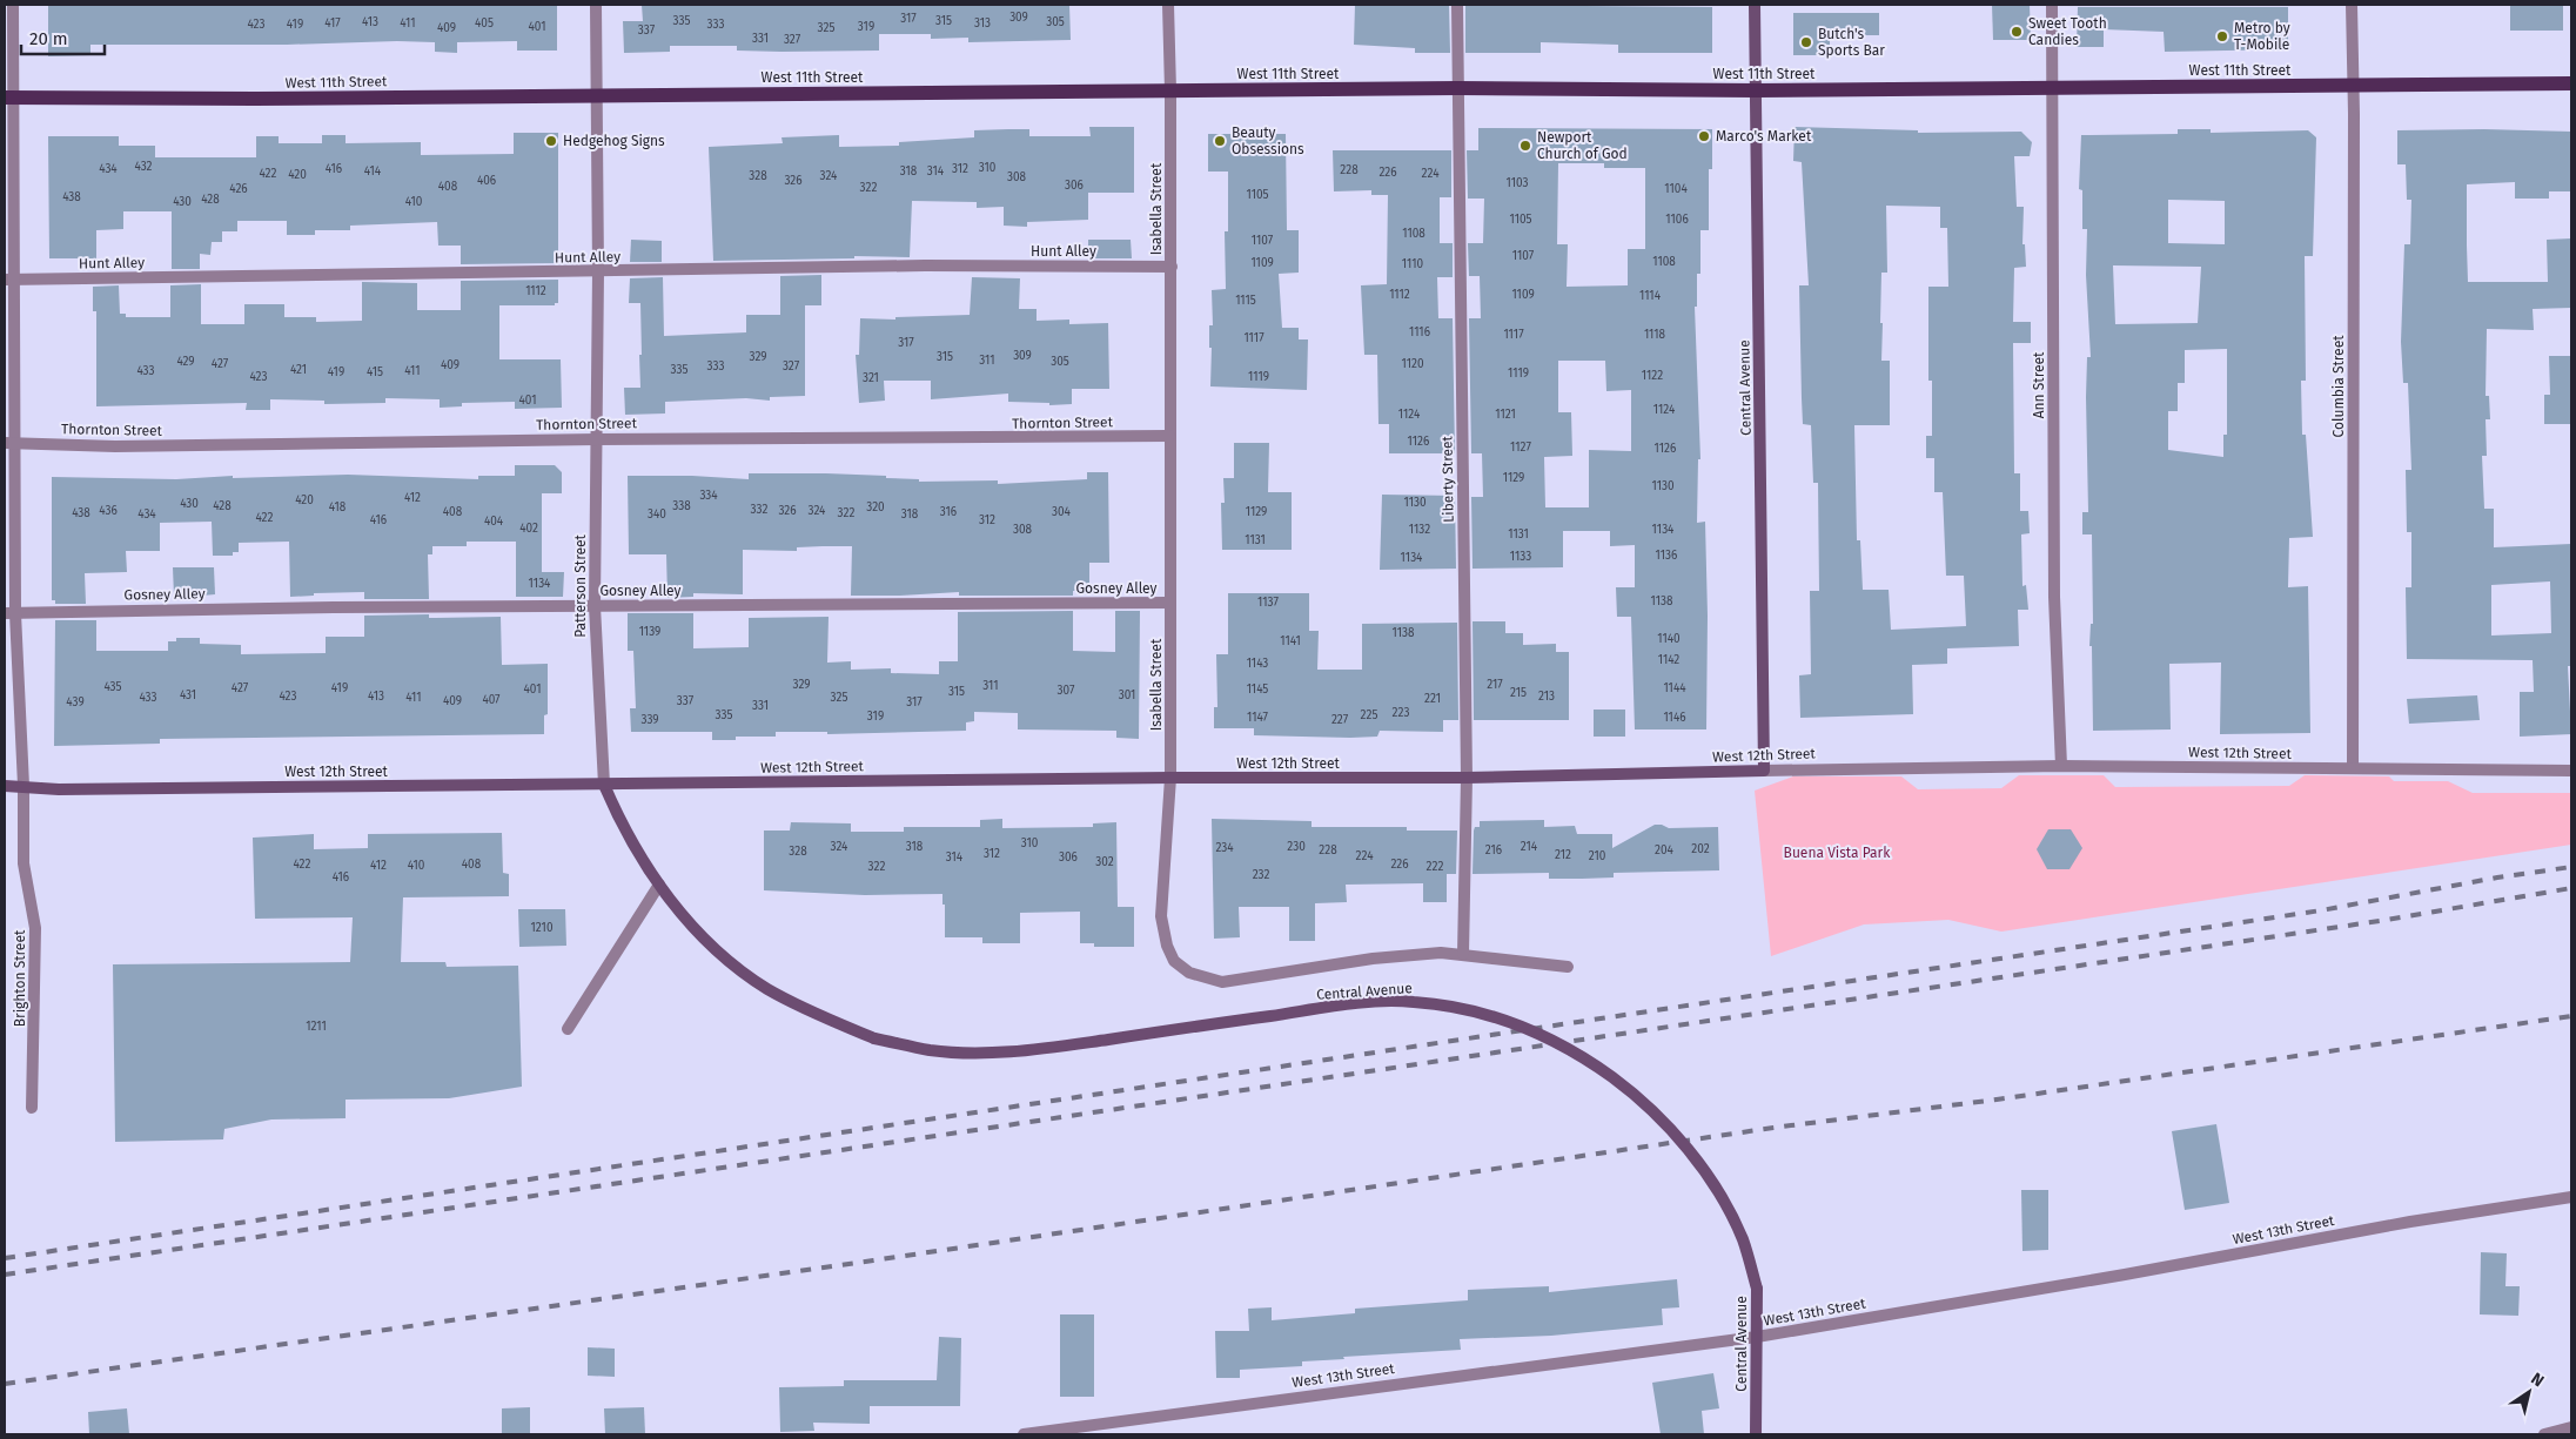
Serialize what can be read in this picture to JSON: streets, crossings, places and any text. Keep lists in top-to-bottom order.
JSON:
{
  "streets": {
    "main road": ["West 11th Street"],
    "street": [
      "Isabella Street",
      "Hunt Alley",
      "Ann Street",
      "Columbia Street",
      "Central Avenue",
      "Thornton Street",
      "Liberty Street",
      "Patterson Street",
      "Gosney Alley",
      "West 12th Street",
      "Brighton Street",
      "West 13th Street"
    ]
  },
  "crossings": [
    ["West 11th Street", "Isabella Street"],
    ["West 11th Street", "Ann Street"],
    ["West 11th Street", "Columbia Street"],
    ["West 11th Street", "Central Avenue"],
    ["West 11th Street", "Liberty Street"],
    ["West 11th Street", "Patterson Street"],
    ["West 11th Street", "Brighton Street"],
    ["Isabella Street", "Hunt Alley"],
    ["Isabella Street", "Thornton Street"],
    ["Isabella Street", "Liberty Street"],
    ["Isabella Street", "Gosney Alley"],
    ["Isabella Street", "West 12th Street"],
    ["Hunt Alley", "Patterson Street"],
    ["Hunt Alley", "Brighton Street"],
    ["Ann Street", "West 12th Street"],
    ["Columbia Street", "West 12th Street"],
    ["Central Avenue", "Patterson Street"],
    ["Central Avenue", "West 12th Street"],
    ["Central Avenue", "West 13th Street"],
    ["Thornton Street", "Patterson Street"],
    ["Thornton Street", "Brighton Street"],
    ["Liberty Street", "West 12th Street"],
    ["Patterson Street", "Gosney Alley"],
    ["Patterson Street", "West 12th Street"],
    ["Gosney Alley", "Brighton Street"],
    ["West 12th Street", "Brighton Street"]
  ],
  "parks": ["Buena Vista Park"],
  "places": [
    "Sweet Tooth Candies",
    "Metro by T-Mobile",
    "Butch's Sports Bar",
    "Marco's Market",
    "Hedgehog Signs",
    "Beauty Obsessions",
    "Newport Church of God"
  ],
  "house_numbers": [
    "309",
    "317",
    "335",
    "315",
    "413",
    "305",
    "417",
    "411",
    "405",
    "313",
    "423",
    "419",
    "333",
    "401",
    "319",
    "409",
    "325",
    "337",
    "331",
    "327",
    "432",
    "310",
    "434",
    "416",
    "312",
    "228",
    "414",
    "318",
    "314",
    "226",
    "422",
    "224",
    "420",
    "328",
    "324",
    "308",
    "406",
    "326",
    "1103",
    "306",
    "408",
    "322",
    "426",
    "1104",
    "1105",
    "438",
    "428",
    "430",
    "410",
    "1105",
    "1106",
    "1108",
    "1107",
    "1107",
    "1108",
    "1109",
    "1110",
    "1112",
    "1112",
    "1109",
    "1114",
    "1115",
    "1116",
    "1117",
    "1118",
    "1117",
    "317",
    "309",
    "329",
    "315",
    "311",
    "429",
    "305",
    "427",
    "1120",
    "409",
    "333",
    "327",
    "421",
    "335",
    "433",
    "411",
    "419",
    "415",
    "1119",
    "1122",
    "423",
    "1119",
    "321",
    "401",
    "1124",
    "1124",
    "1121",
    "1126",
    "1127",
    "1126",
    "1129",
    "1130",
    "334",
    "412",
    "420",
    "1130",
    "430",
    "428",
    "338",
    "418",
    "320",
    "332",
    "436",
    "326",
    "324",
    "408",
    "316",
    "304",
    "1129",
    "438",
    "322",
    "434",
    "340",
    "318",
    "422",
    "416",
    "312",
    "404",
    "402",
    "308",
    "1132",
    "1134",
    "1131",
    "1131",
    "1136",
    "1133",
    "1134",
    "1134",
    "1138",
    "1137",
    "1139",
    "1138",
    "1140",
    "1141",
    "1142",
    "1143",
    "329",
    "217",
    "311",
    "435",
    "427",
    "419",
    "1144",
    "401",
    "1145",
    "307",
    "315",
    "215",
    "431",
    "301",
    "423",
    "413",
    "213",
    "433",
    "411",
    "325",
    "221",
    "407",
    "409",
    "337",
    "439",
    "317",
    "331",
    "223",
    "335",
    "225",
    "319",
    "1147",
    "1146",
    "339",
    "227",
    "310",
    "324",
    "318",
    "230",
    "214",
    "234",
    "202",
    "228",
    "216",
    "204",
    "328",
    "312",
    "212",
    "224",
    "210",
    "314",
    "306",
    "302",
    "422",
    "408",
    "226",
    "412",
    "410",
    "322",
    "222",
    "232",
    "416",
    "1210",
    "1211"
  ],
  "scale_bar": "20 m",
  "north": "top right"
}
